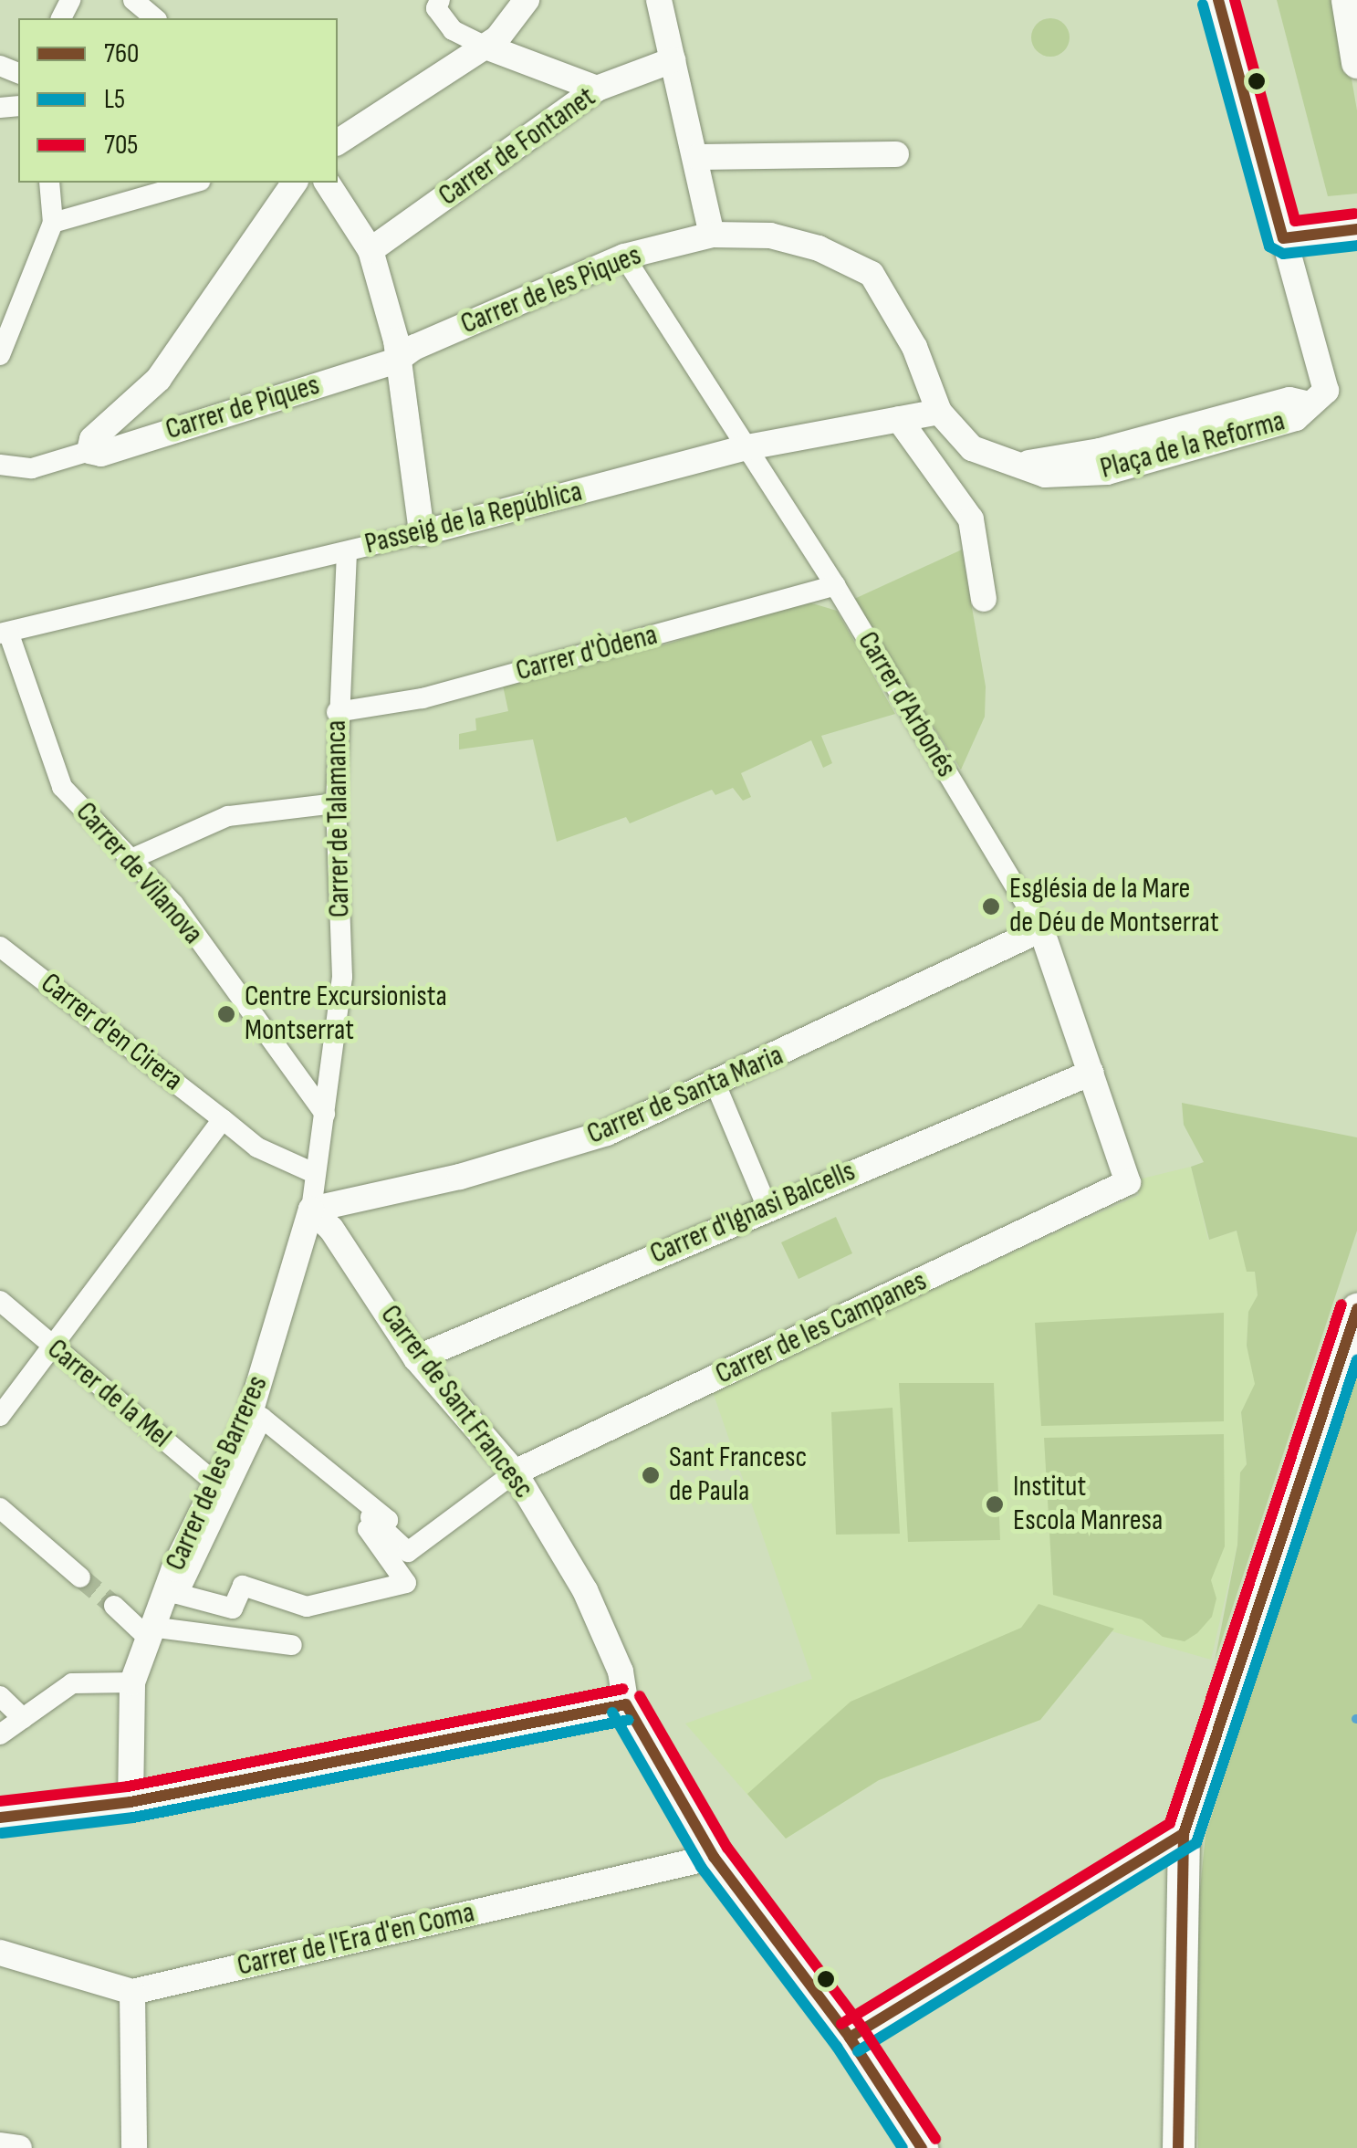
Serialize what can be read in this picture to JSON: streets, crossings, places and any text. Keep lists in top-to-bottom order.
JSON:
{
  "streets": {
    "street": [
      "Carrer de Fontanet",
      "Carrer de les Piques",
      "Carrer de Piques",
      "Plaça de la Reforma",
      "Passeig de la República",
      "Carrer d'Òdena",
      "Carrer d'Arbonés",
      "Carrer de Talamanca",
      "Carrer de Vilanova",
      "Carrer d'en Cirera",
      "Carrer de Santa Maria",
      "Carrer d'Ignasi Balcells",
      "Carrer de les Campanes",
      "Carrer de la Mel",
      "Carrer de Sant Francesc",
      "Carrer de les Barreres",
      "Carrer de l'Era d'en Coma"
    ]
  },
  "crossings": [
    ["Carrer de les Piques", "Carrer de Piques"],
    ["Carrer de les Piques", "Plaça de la Reforma"],
    ["Carrer de les Piques", "Carrer d'Arbonés"],
    ["Plaça de la Reforma", "Passeig de la República"],
    ["Passeig de la República", "Carrer d'Arbonés"],
    ["Passeig de la República", "Carrer de Talamanca"],
    ["Passeig de la República", "Carrer de Vilanova"],
    ["Carrer d'Òdena", "Carrer d'Arbonés"],
    ["Carrer d'Òdena", "Carrer de Talamanca"],
    ["Carrer d'Arbonés", "Carrer de Santa Maria"],
    ["Carrer d'Arbonés", "Carrer d'Ignasi Balcells"],
    ["Carrer d'Arbonés", "Carrer de les Campanes"],
    ["Carrer de Talamanca", "Carrer de Vilanova"],
    ["Carrer de Talamanca", "Carrer d'en Cirera"],
    ["Carrer de Talamanca", "Carrer de Santa Maria"],
    ["Carrer de Talamanca", "Carrer de Sant Francesc"],
    ["Carrer de Talamanca", "Carrer de les Barreres"],
    ["Carrer de Santa Maria", "Carrer de Sant Francesc"],
    ["Carrer de Santa Maria", "Carrer de les Barreres"],
    ["Carrer d'Ignasi Balcells", "Carrer de Sant Francesc"],
    ["Carrer de les Campanes", "Carrer de Sant Francesc"],
    ["Carrer de la Mel", "Carrer de les Barreres"],
    ["Carrer de Sant Francesc", "Carrer de les Barreres"]
  ],
  "places": [
    "Església de la Mare de Déu de Montserrat",
    "Centre Excursionista Montserrat",
    "Sant Francesc de Paula",
    "Institut Escola Manresa"
  ],
  "lines": ["transit line 760", "transit line 705", "transit line L5"],
  "legend": ["760", "L5", "705"]
}
